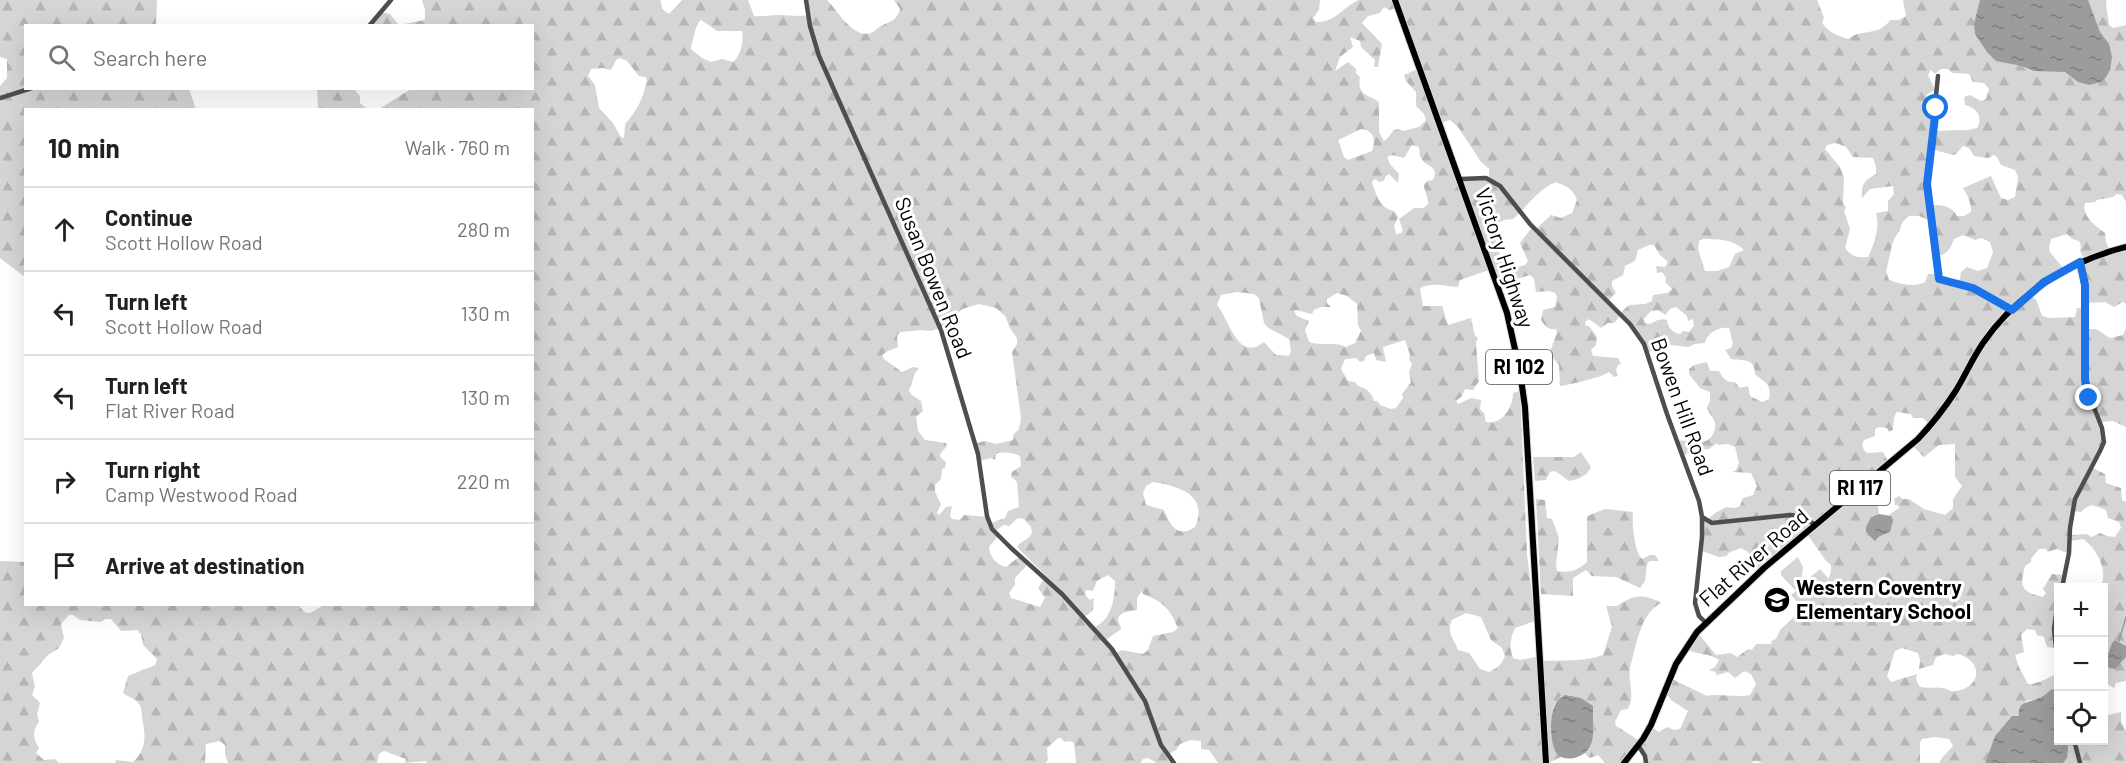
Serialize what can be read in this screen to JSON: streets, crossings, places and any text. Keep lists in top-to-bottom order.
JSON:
{
  "streets": {
    "main road": [
      "Victory Highway",
      "RI 102",
      "RI 117",
      "Flat River Road"
    ],
    "street": ["Susan Bowen Road", "Bowen Hill Road"]
  },
  "crossings": [
    ["Victory Highway", "Bowen Hill Road"],
    ["Bowen Hill Road", "Flat River Road"]
  ],
  "places": {
    "school or university": ["Western Coventry Elementary School"]
  },
  "page": {
    "search": "Search here",
    "heading": ["10 min", "Walk · 760 m"],
    "list": [
      ["Continue", "Scott Hollow Road", "280 m"],
      ["Turn left", "Scott Hollow Road", "130 m"],
      ["Turn left", "Flat River Road", "130 m"],
      ["Turn right", "Camp Westwood Road", "220 m"],
      "Arrive at destination"
    ],
    "map_buttons": ["+", "−"]
  }
}
